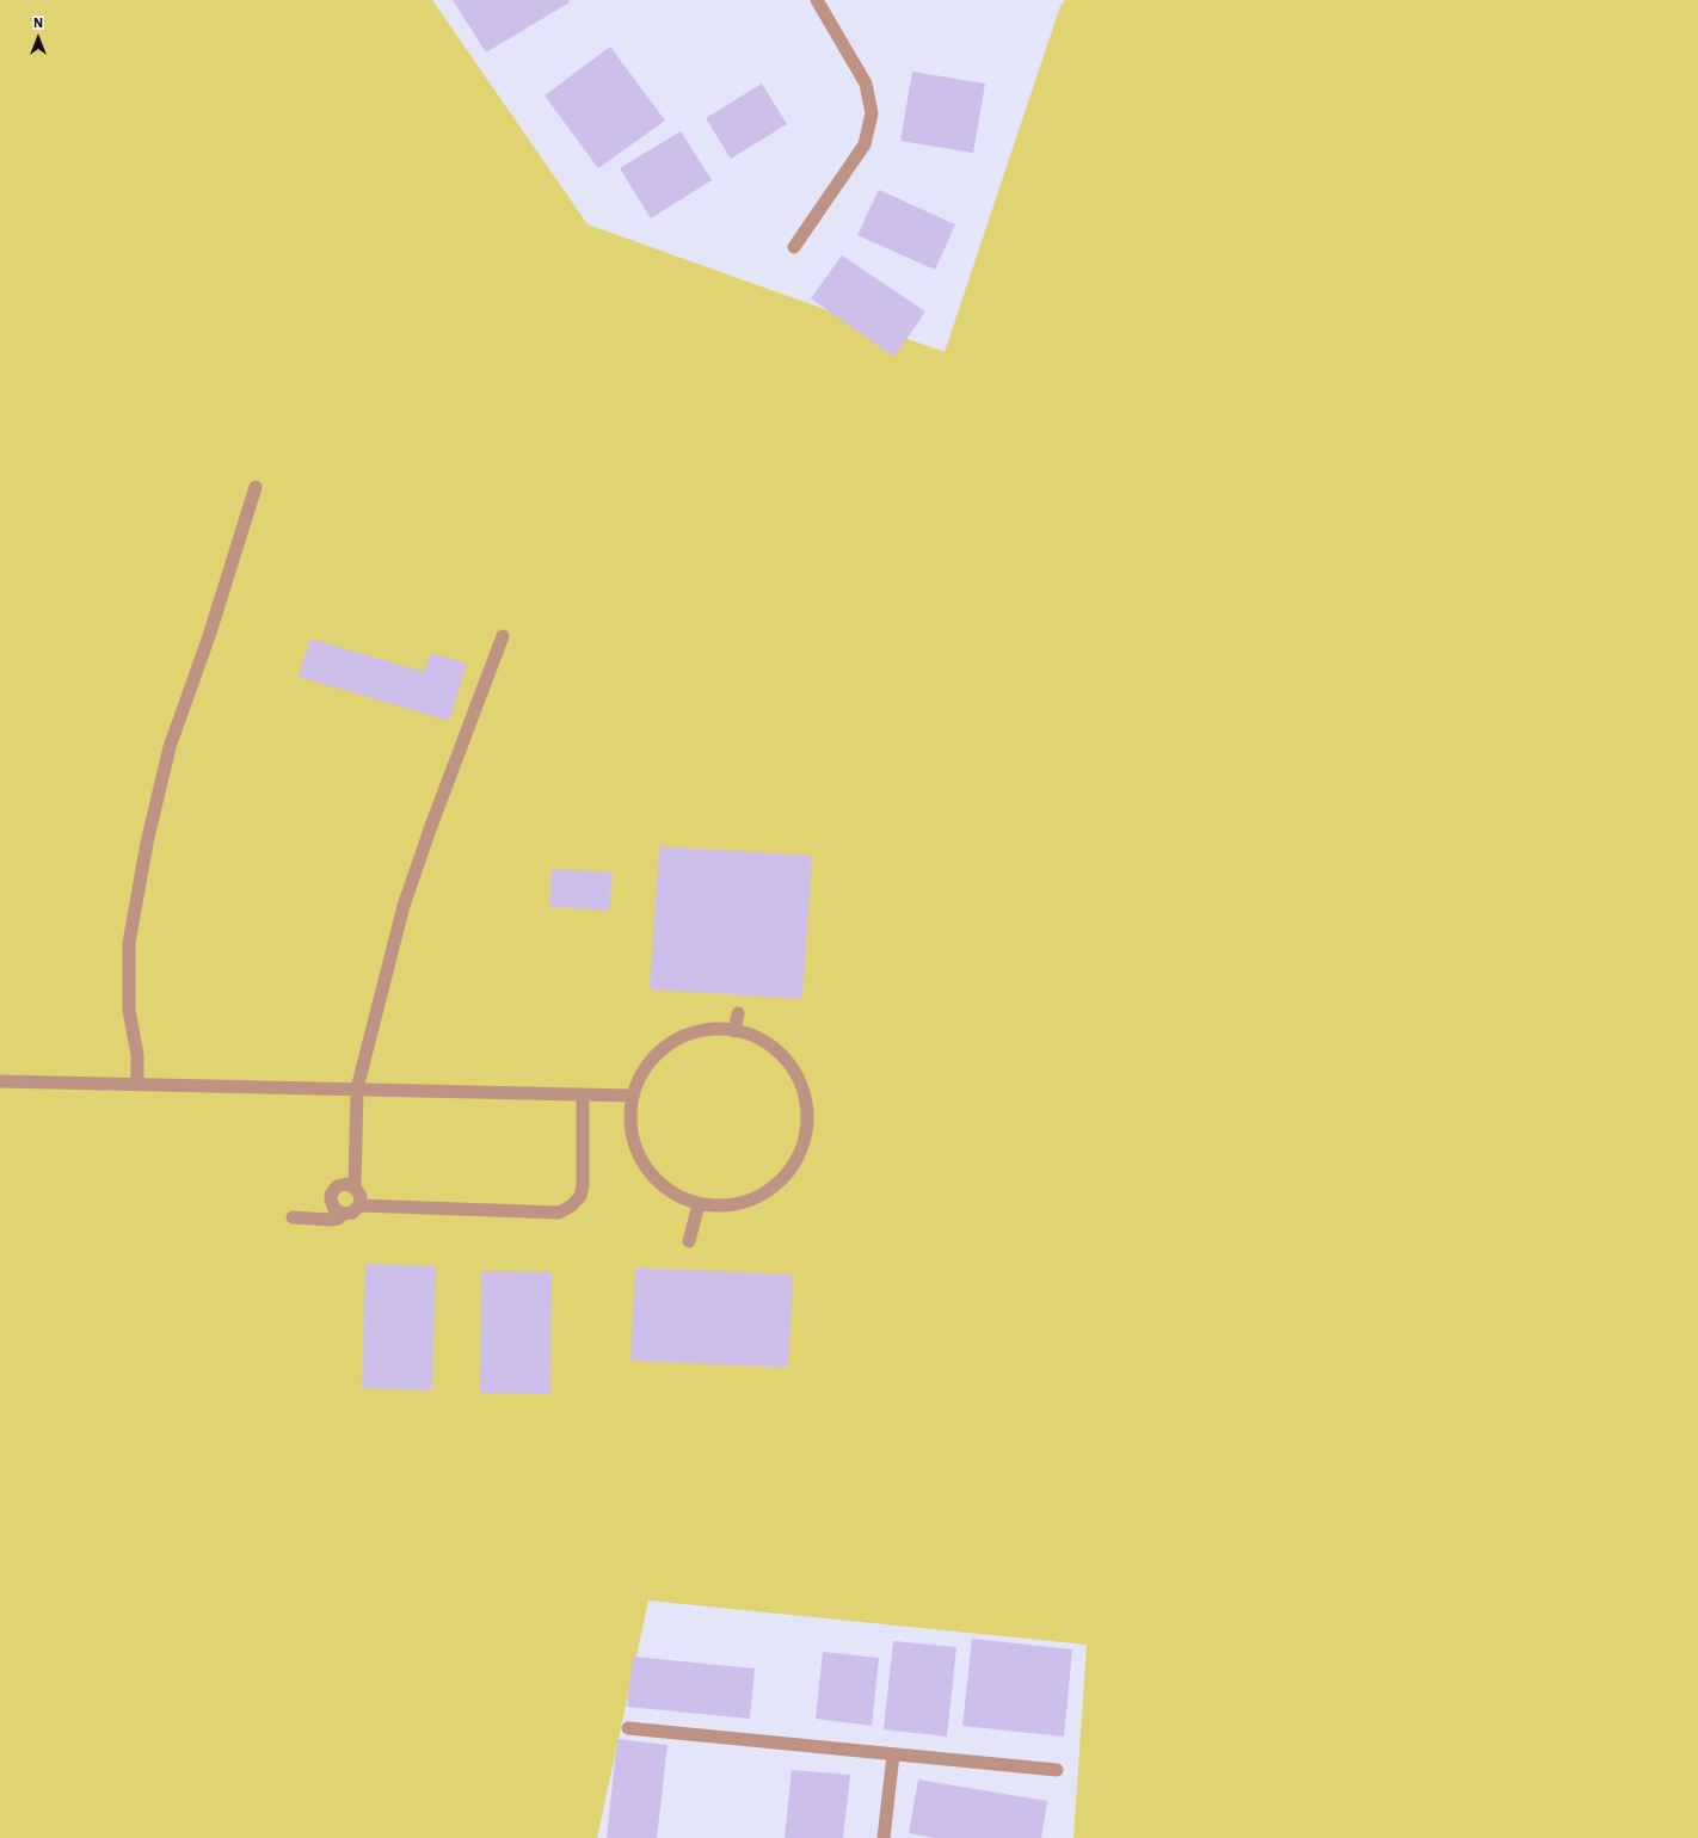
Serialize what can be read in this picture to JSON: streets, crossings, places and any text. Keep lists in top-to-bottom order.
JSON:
{
  "north": "top"
}
